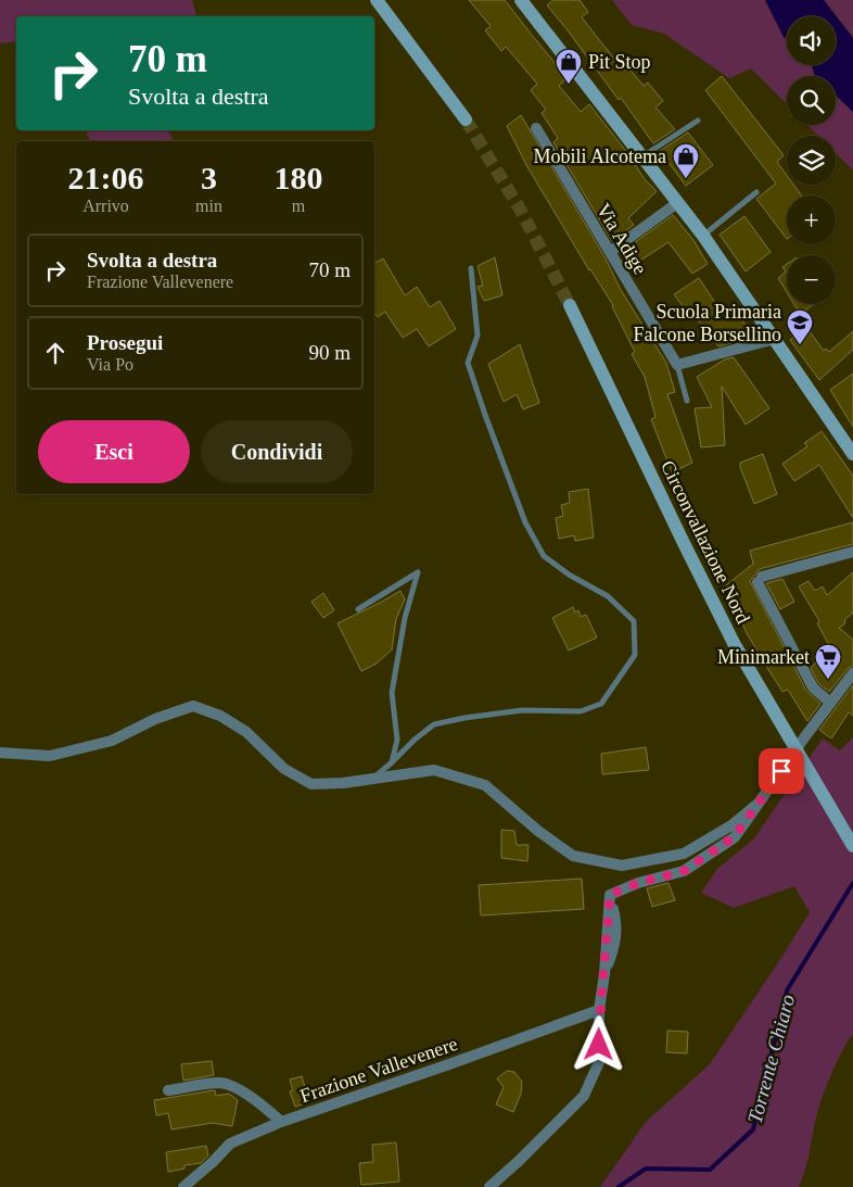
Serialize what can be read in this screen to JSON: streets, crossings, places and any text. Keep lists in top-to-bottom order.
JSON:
{
  "streets": {
    "main road": ["Circonvallazione Nord"],
    "street": ["Via Adige", "Frazione Vallevenere"]
  },
  "water": ["Torrente Chiaro"],
  "places": {
    "shop": ["Pit Stop", "Mobili Alcotema"],
    "school or university": ["Scuola Primaria Falcone Borsellino"],
    "supermarket": ["Minimarket"]
  },
  "page": {
    "map_buttons": ["+", "−"],
    "turn": ["70 m", "Svolta a destra"],
    "eta": [
      "21:06",
      "Arrivo",
      "3",
      "min",
      "180",
      "m"
    ],
    "list": [
      {
        "name": "Svolta a destra",
        "note": "Frazione Vallevenere",
        "value": "70 m"
      },
      {
        "name": "Prosegui",
        "note": "Via Po",
        "value": "90 m"
      }
    ],
    "buttons": ["Esci", "Condividi"]
  }
}
